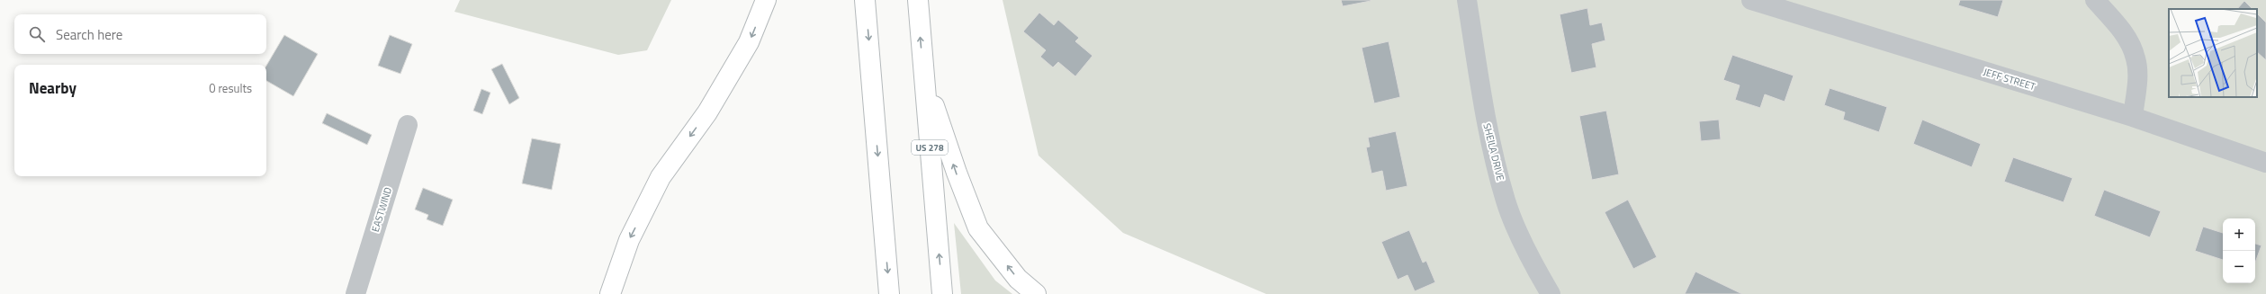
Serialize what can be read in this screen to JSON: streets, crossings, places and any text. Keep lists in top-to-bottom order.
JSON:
{
  "streets": {
    "highway": ["US 278"],
    "street": ["JEFF STREET", "SHEILA DRIVE", "EASTWIND"]
  },
  "page": {
    "search": "Search here",
    "heading": ["Nearby", "0 results"],
    "map_buttons": ["+", "−"]
  }
}
